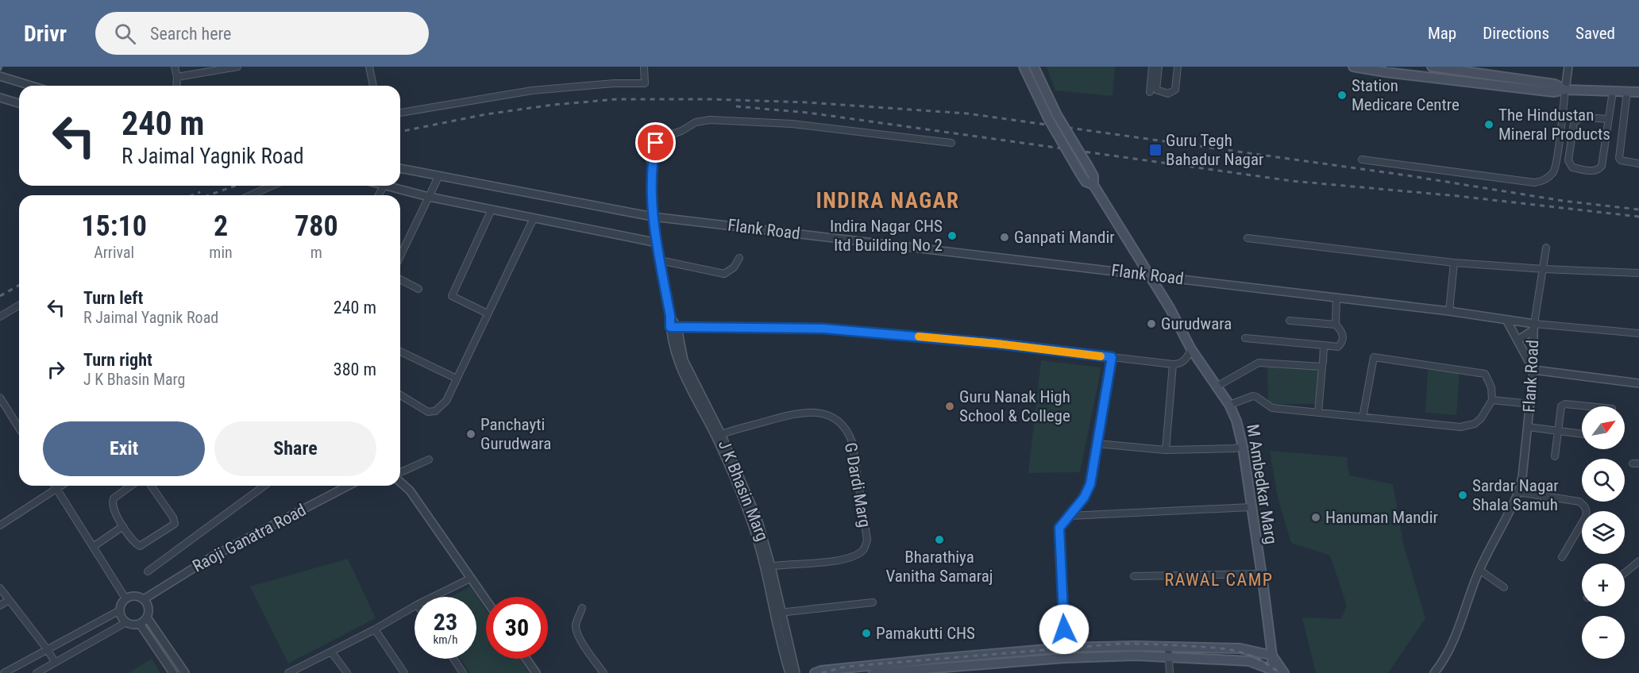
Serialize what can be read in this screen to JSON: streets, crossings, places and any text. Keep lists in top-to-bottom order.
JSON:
{
  "streets": {
    "main road": ["M Ambedkar Marg"],
    "street": [
      "Flank Road",
      "G Dardi Marg",
      "J K Bhasin Marg",
      "Raoji Ganatra Road"
    ]
  },
  "crossings": [
    ["Flank Road", "M Ambedkar Marg"],
    ["Flank Road", "J K Bhasin Marg"],
    ["G Dardi Marg", "J K Bhasin Marg"]
  ],
  "districts": ["INDIRA NAGAR", "RAWAL CAMP"],
  "places": {
    "other": [
      "Station Medicare Centre",
      "The Hindustan Mineral Products",
      "Indira Nagar CHS ltd Building No 2",
      "Ganpati Mandir",
      "Gurudwara",
      "Guru Nanak High School & College",
      "Panchayti Gurudwara",
      "Sardar Nagar Shala Samuh",
      "Hanuman Mandir",
      "Bharathiya Vanitha Samaraj",
      "Pamakutti CHS"
    ],
    "transit": ["Guru Tegh Bahadur Nagar"]
  },
  "north": "top right",
  "page": {
    "header": "Drivr",
    "search": "Search here",
    "nav": ["Map", "Directions", "Saved"],
    "turn": ["240 m", "R Jaimal Yagnik Road"],
    "eta": [
      "15:10",
      "Arrival",
      "2",
      "min",
      "780",
      "m"
    ],
    "list": [
      {
        "name": "Turn left",
        "note": "R Jaimal Yagnik Road",
        "value": "240 m"
      },
      {
        "name": "Turn right",
        "note": "J K Bhasin Marg",
        "value": "380 m"
      }
    ],
    "map_buttons": ["+", "−"],
    "buttons": ["Exit", "Share"],
    "speed": "23 km/h",
    "limit": "30"
  }
}
